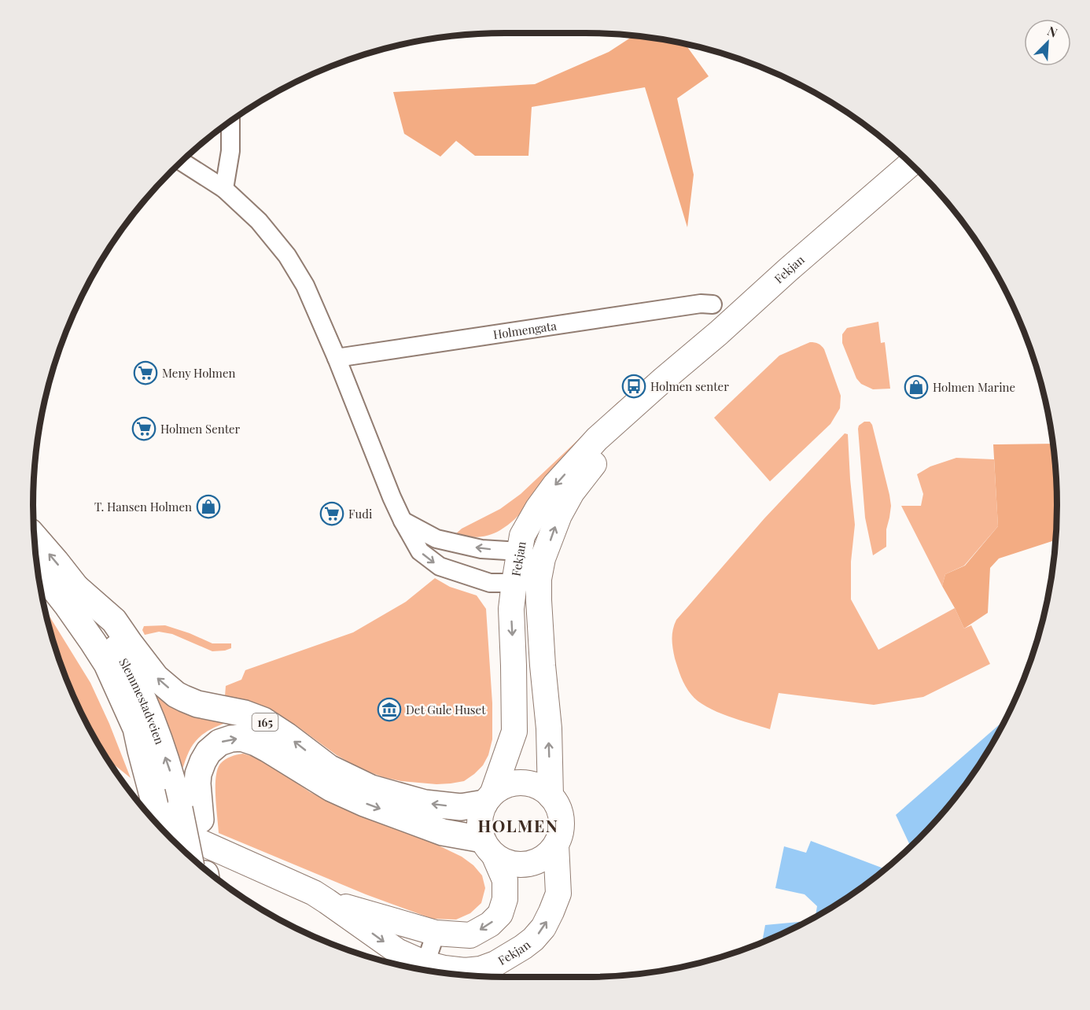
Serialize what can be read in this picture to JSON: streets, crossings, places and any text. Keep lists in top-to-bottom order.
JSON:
{
  "streets": {
    "main road": ["Fekjan", "Slemmestadveien", "165"],
    "street": ["Holmengata"]
  },
  "crossings": [
    ["Fekjan", "Slemmestadveien"],
    ["Fekjan", "165"],
    ["Slemmestadveien", "165"]
  ],
  "districts": ["HOLMEN"],
  "places": {
    "supermarket": ["Meny Holmen", "Holmen Senter", "Fudi"],
    "bus stop": ["Holmen senter"],
    "shop": ["Holmen Marine", "T. Hansen Holmen"],
    "museum": ["Det Gule Huset"]
  },
  "north": "top right"
}
